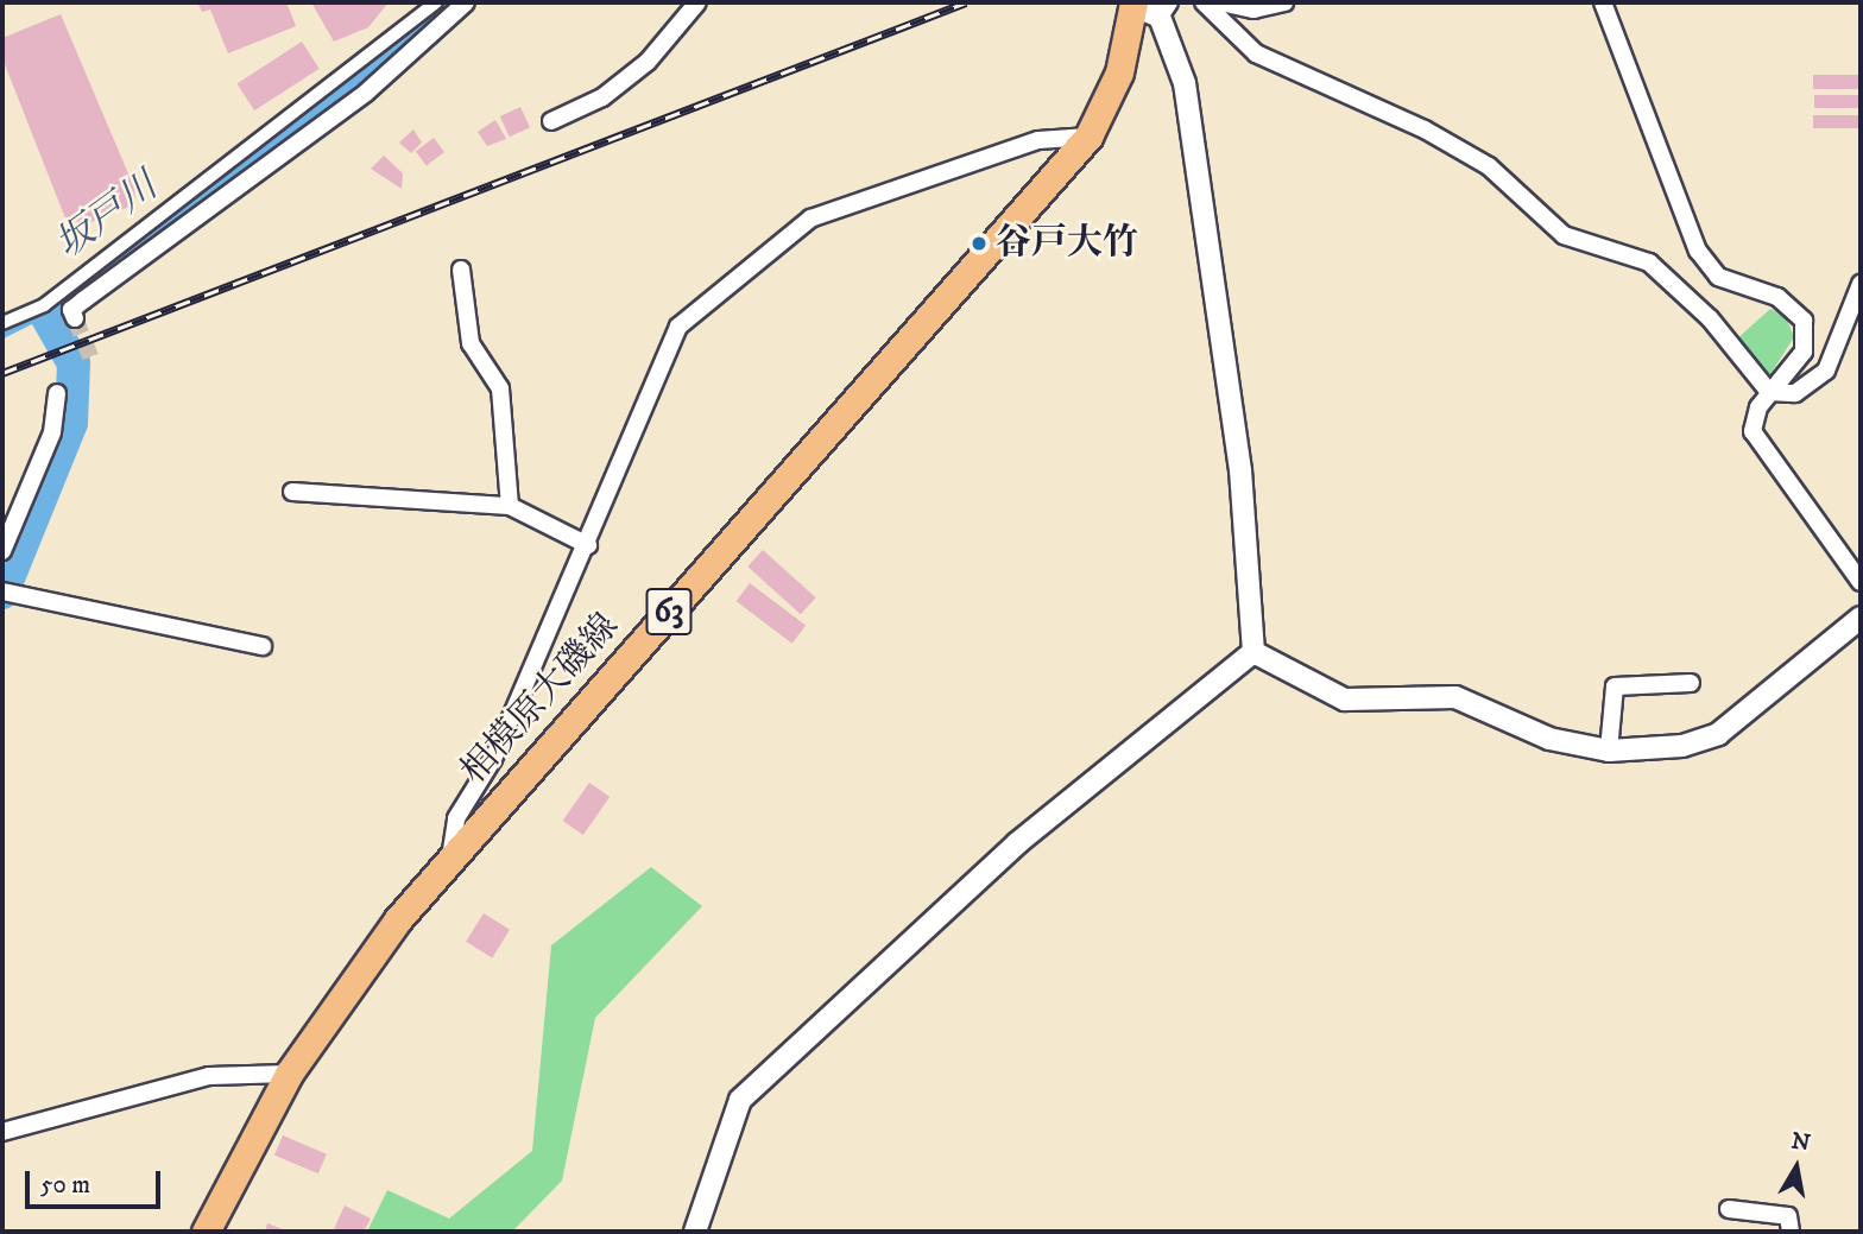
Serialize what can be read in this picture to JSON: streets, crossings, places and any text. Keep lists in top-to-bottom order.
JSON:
{
  "streets": {
    "main road": ["63", "相模原大磯線"]
  },
  "water": ["坂戸川"],
  "places": ["谷戸大竹"],
  "scale_bar": "50 m",
  "north": "top"
}
